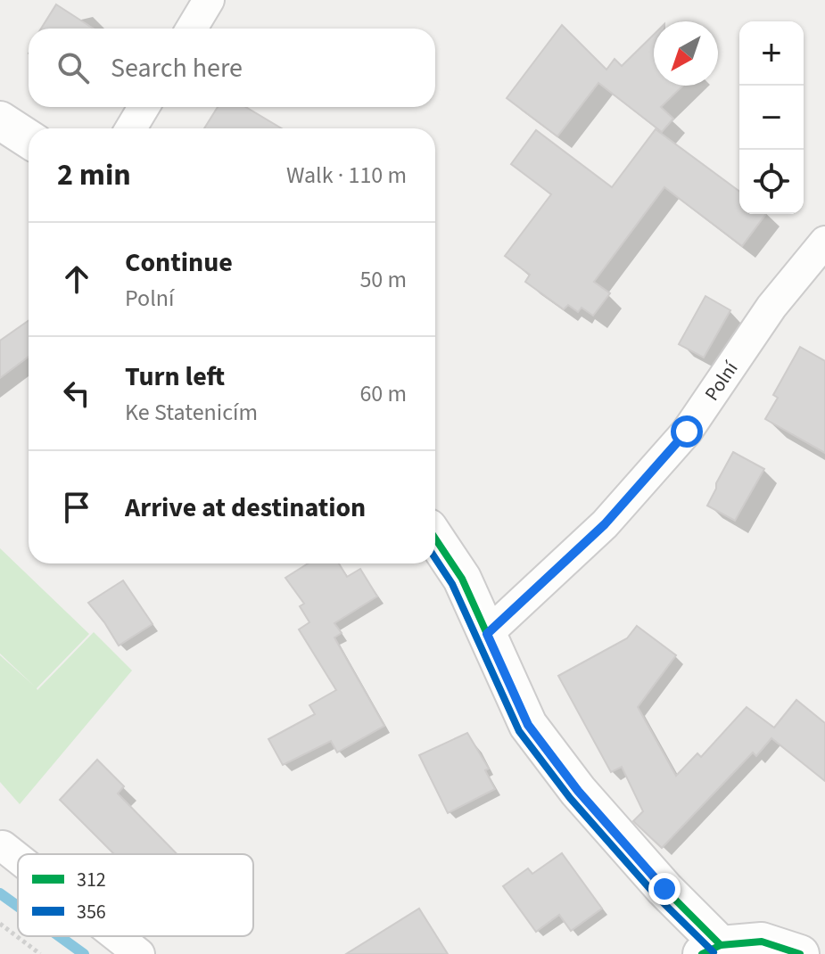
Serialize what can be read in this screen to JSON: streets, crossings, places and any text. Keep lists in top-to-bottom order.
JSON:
{
  "streets": {
    "street": ["Polní"]
  },
  "lines": ["transit line 312", "transit line 356"],
  "legend": ["312", "356"],
  "north": "bottom left",
  "page": {
    "map_buttons": ["+", "−"],
    "search": "Search here",
    "heading": ["2 min", "Walk · 110 m"],
    "list": [
      ["Continue", "Polní", "50 m"],
      ["Turn left", "Ke Statenicím", "60 m"],
      "Arrive at destination"
    ]
  }
}
